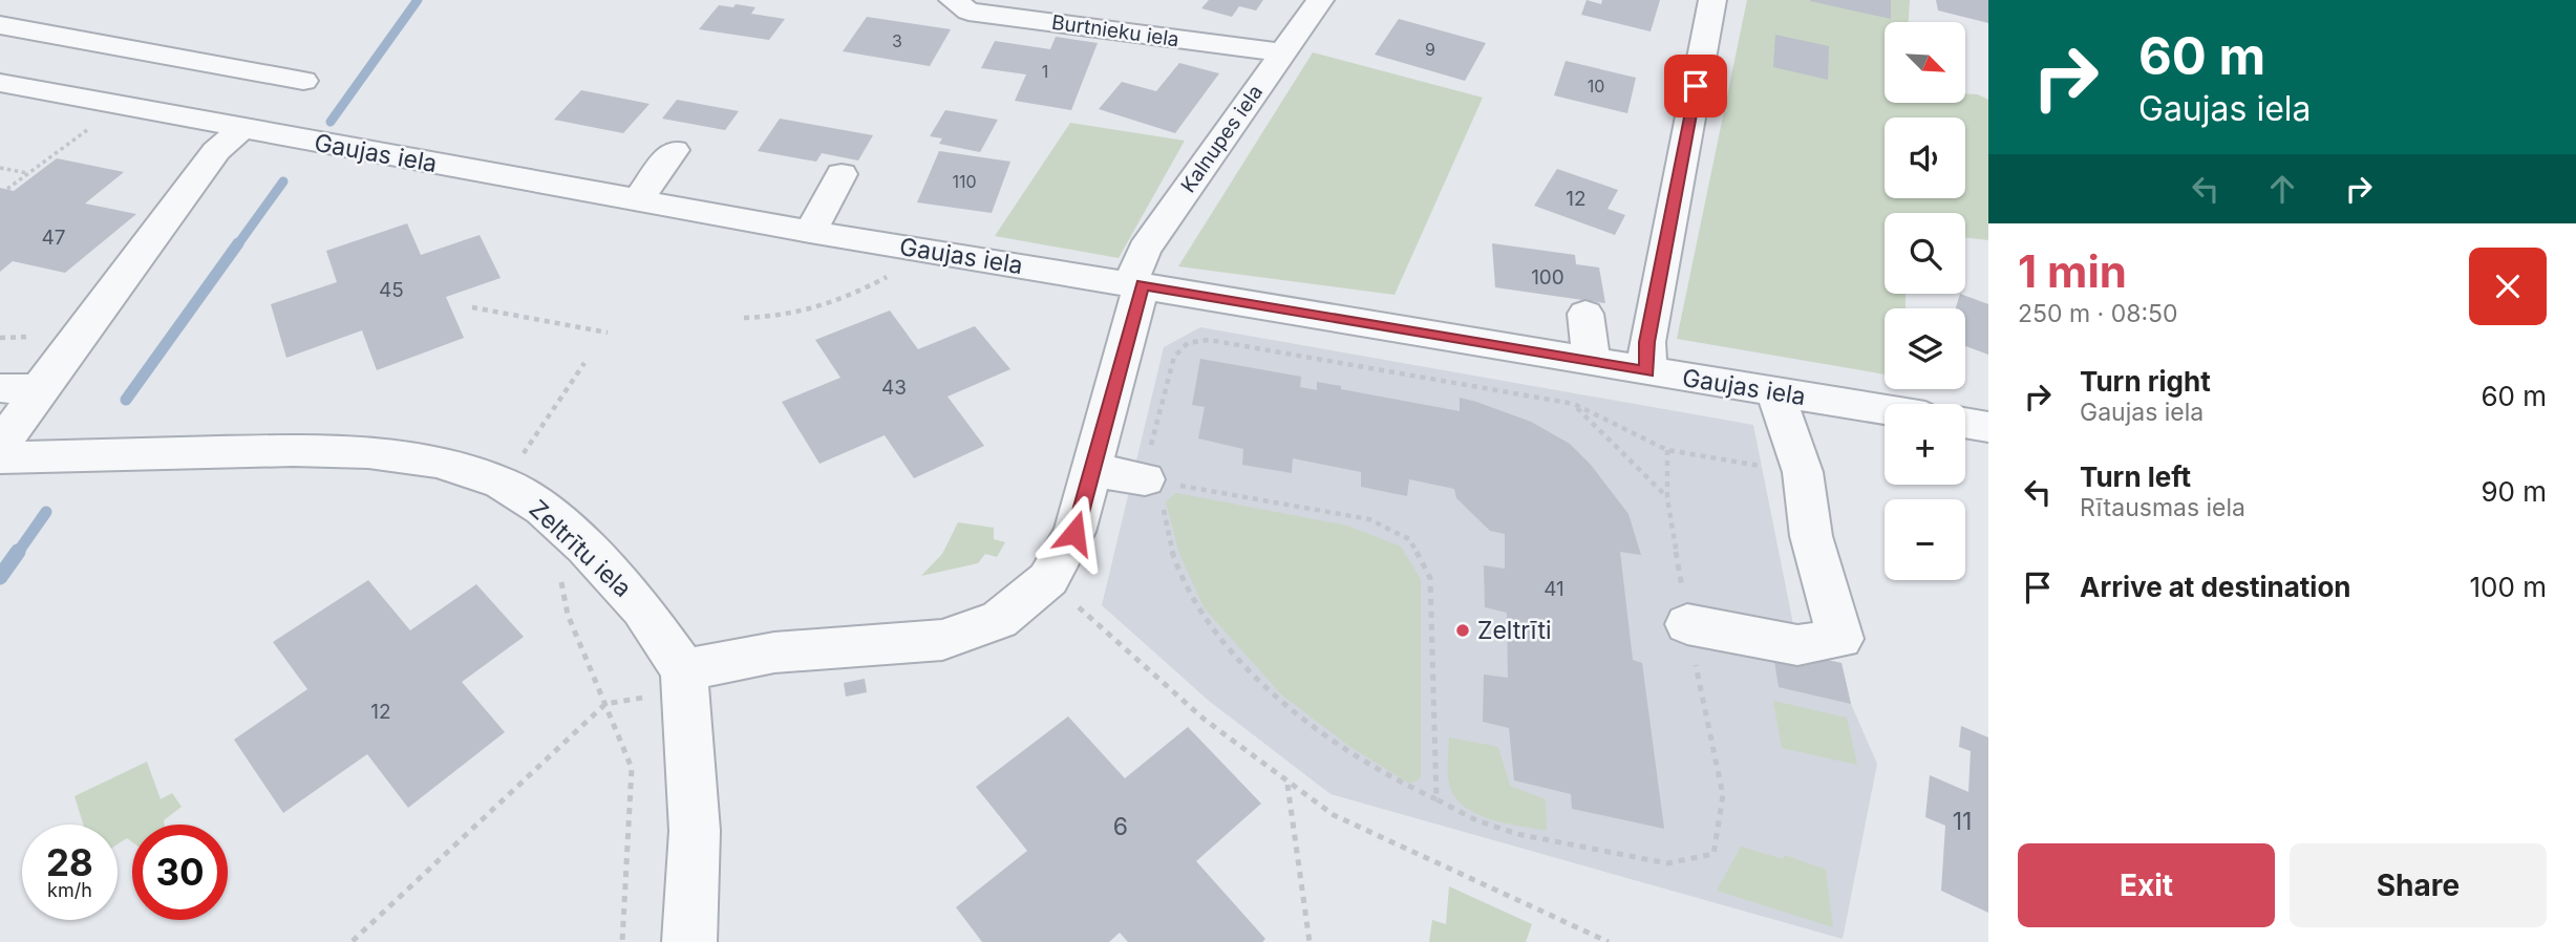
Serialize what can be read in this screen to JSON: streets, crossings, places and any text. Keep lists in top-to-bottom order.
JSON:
{
  "streets": {
    "street": [
      "Burtnieku iela",
      "Kalnupes iela",
      "Gaujas iela",
      "Zeltrītu iela"
    ]
  },
  "crossings": [
    ["Burtnieku iela", "Kalnupes iela"],
    ["Kalnupes iela", "Gaujas iela"]
  ],
  "places": ["Zeltrīti"],
  "house_numbers": [
    "3",
    "9",
    "1",
    "10",
    "110",
    "12",
    "47",
    "100",
    "45",
    "43",
    "41",
    "12",
    "11",
    "6"
  ],
  "north": "bottom right",
  "page": {
    "turn": ["60 m", "Gaujas iela"],
    "map_buttons": ["+", "−"],
    "heading": ["1 min", "250 m · 08:50"],
    "list": [
      {
        "name": "Turn right",
        "note": "Gaujas iela",
        "value": "60 m"
      },
      {
        "name": "Turn left",
        "note": "Rītausmas iela",
        "value": "90 m"
      },
      {
        "name": "Arrive at destination",
        "value": "100 m"
      }
    ],
    "speed": "28 km/h",
    "limit": "30",
    "buttons": ["Exit", "Share"]
  }
}
